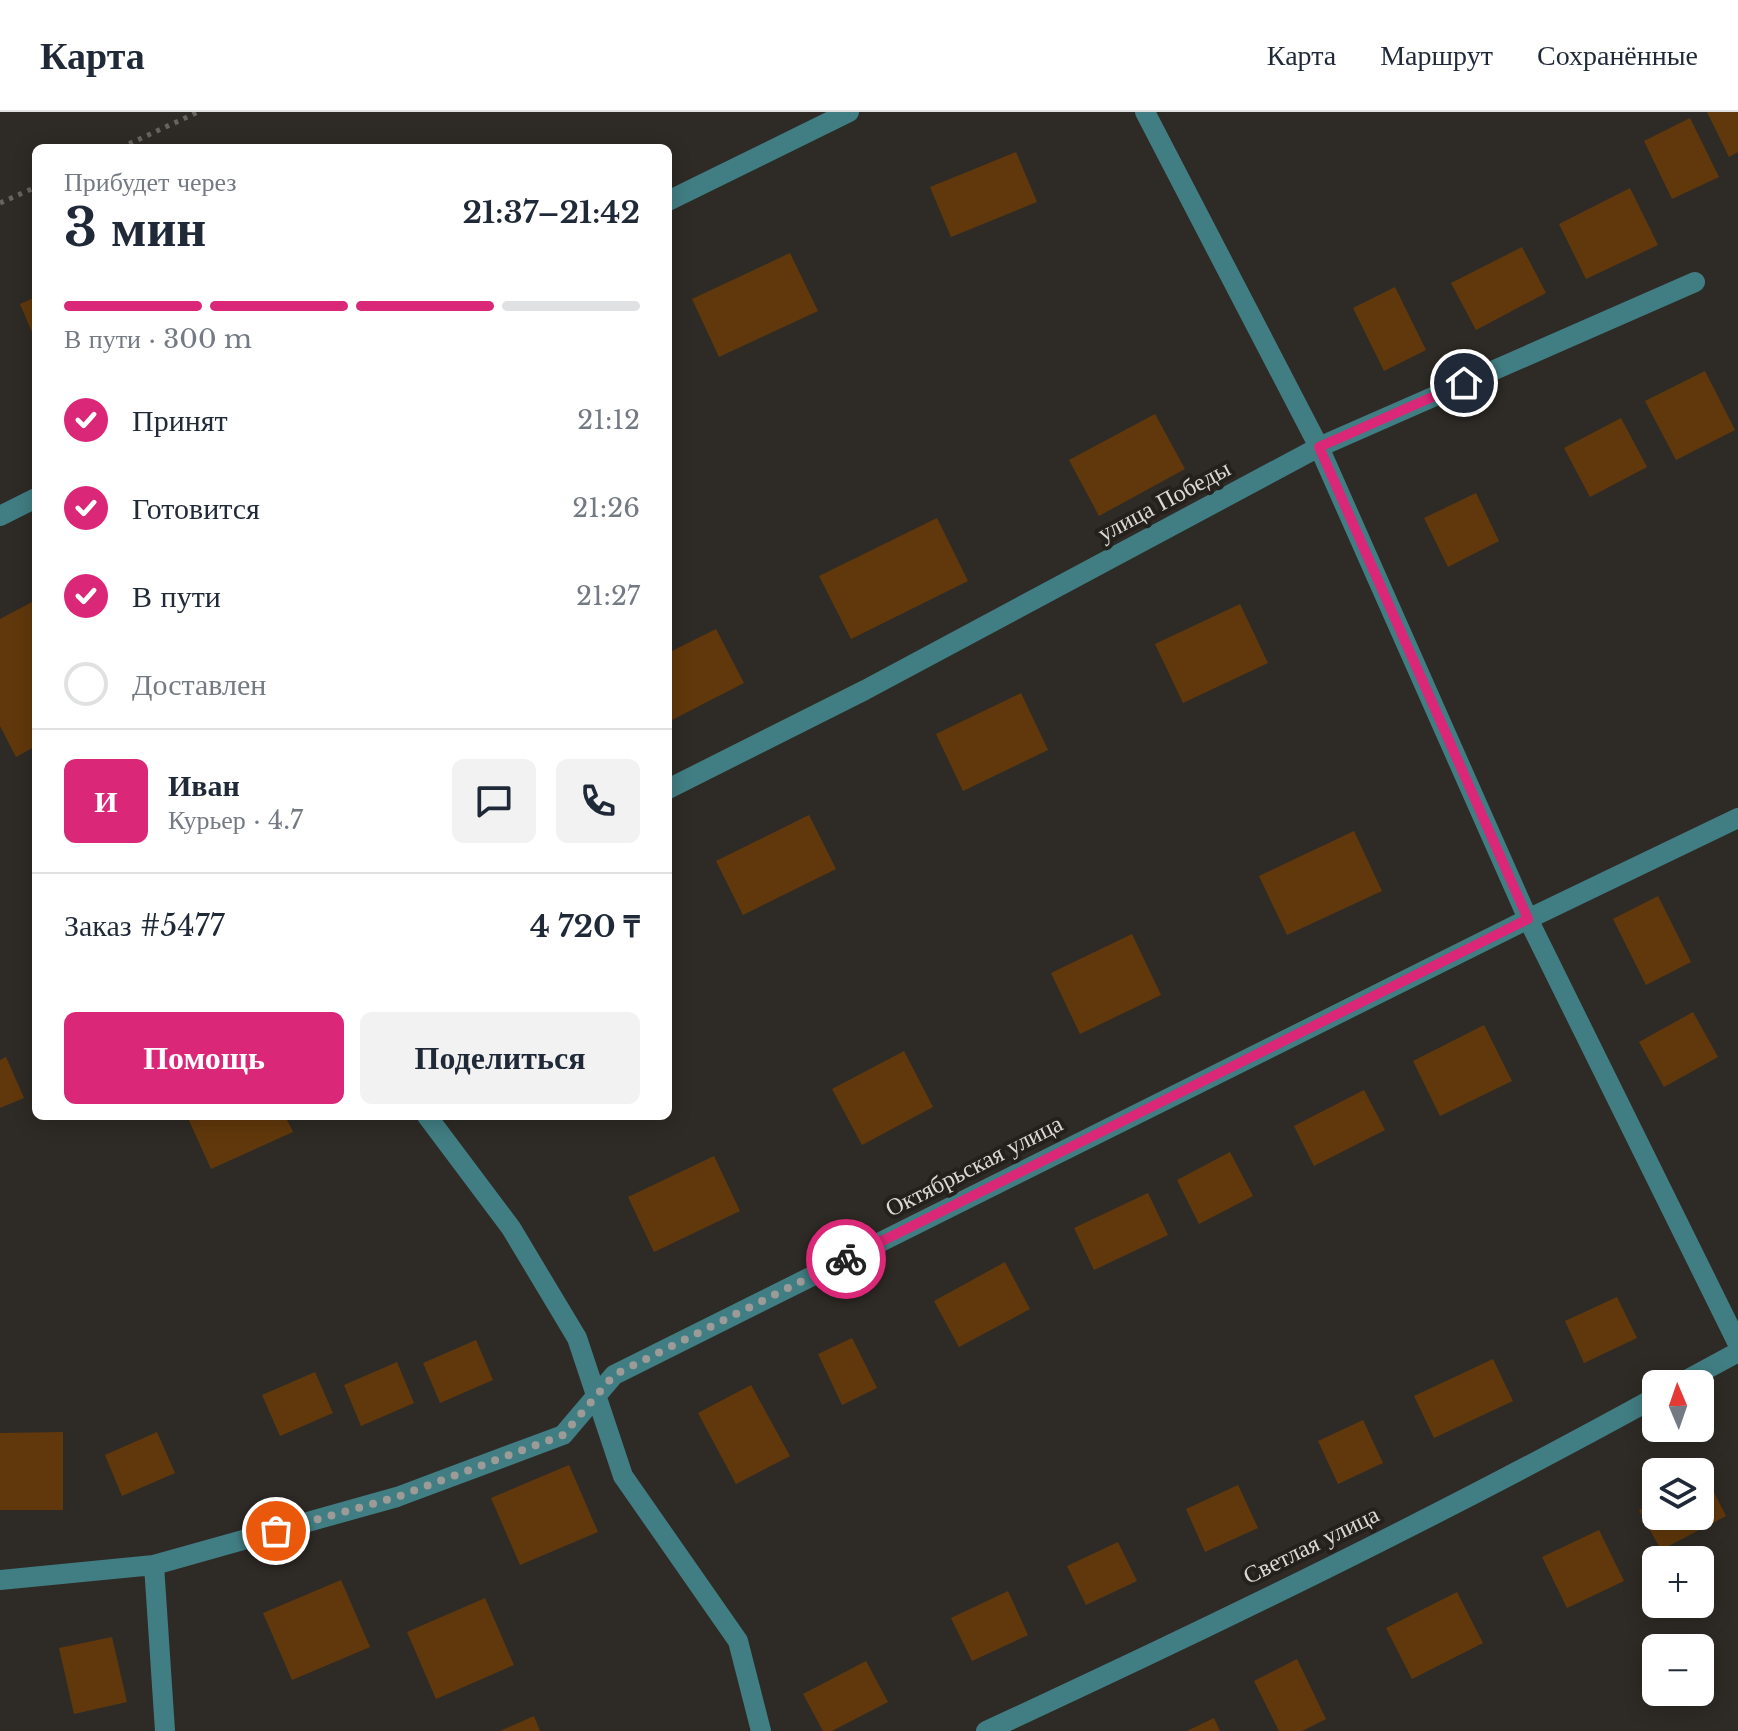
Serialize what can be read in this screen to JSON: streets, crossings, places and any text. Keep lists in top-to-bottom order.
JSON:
{
  "streets": {
    "street": ["улица Победы", "Октябрьская улица", "Светлая улица"]
  },
  "north": "top",
  "page": {
    "header": "Карта",
    "nav": ["Карта", "Маршрут", "Сохранённые"],
    "heading": ["3 мин", "Прибудет через", "21:37–21:42"],
    "panel": [
      "Иван",
      "Курьер · 4.7",
      "Заказ #5477",
      "4 720 ₸"
    ],
    "bar": "В пути · 300 m",
    "list": [
      ["Принят", "21:12"],
      ["Готовится", "21:26"],
      ["В пути", "21:27"],
      "Доставлен"
    ],
    "round": "И",
    "buttons": ["Помощь", "Поделиться"],
    "map_buttons": ["+", "−"]
  }
}
